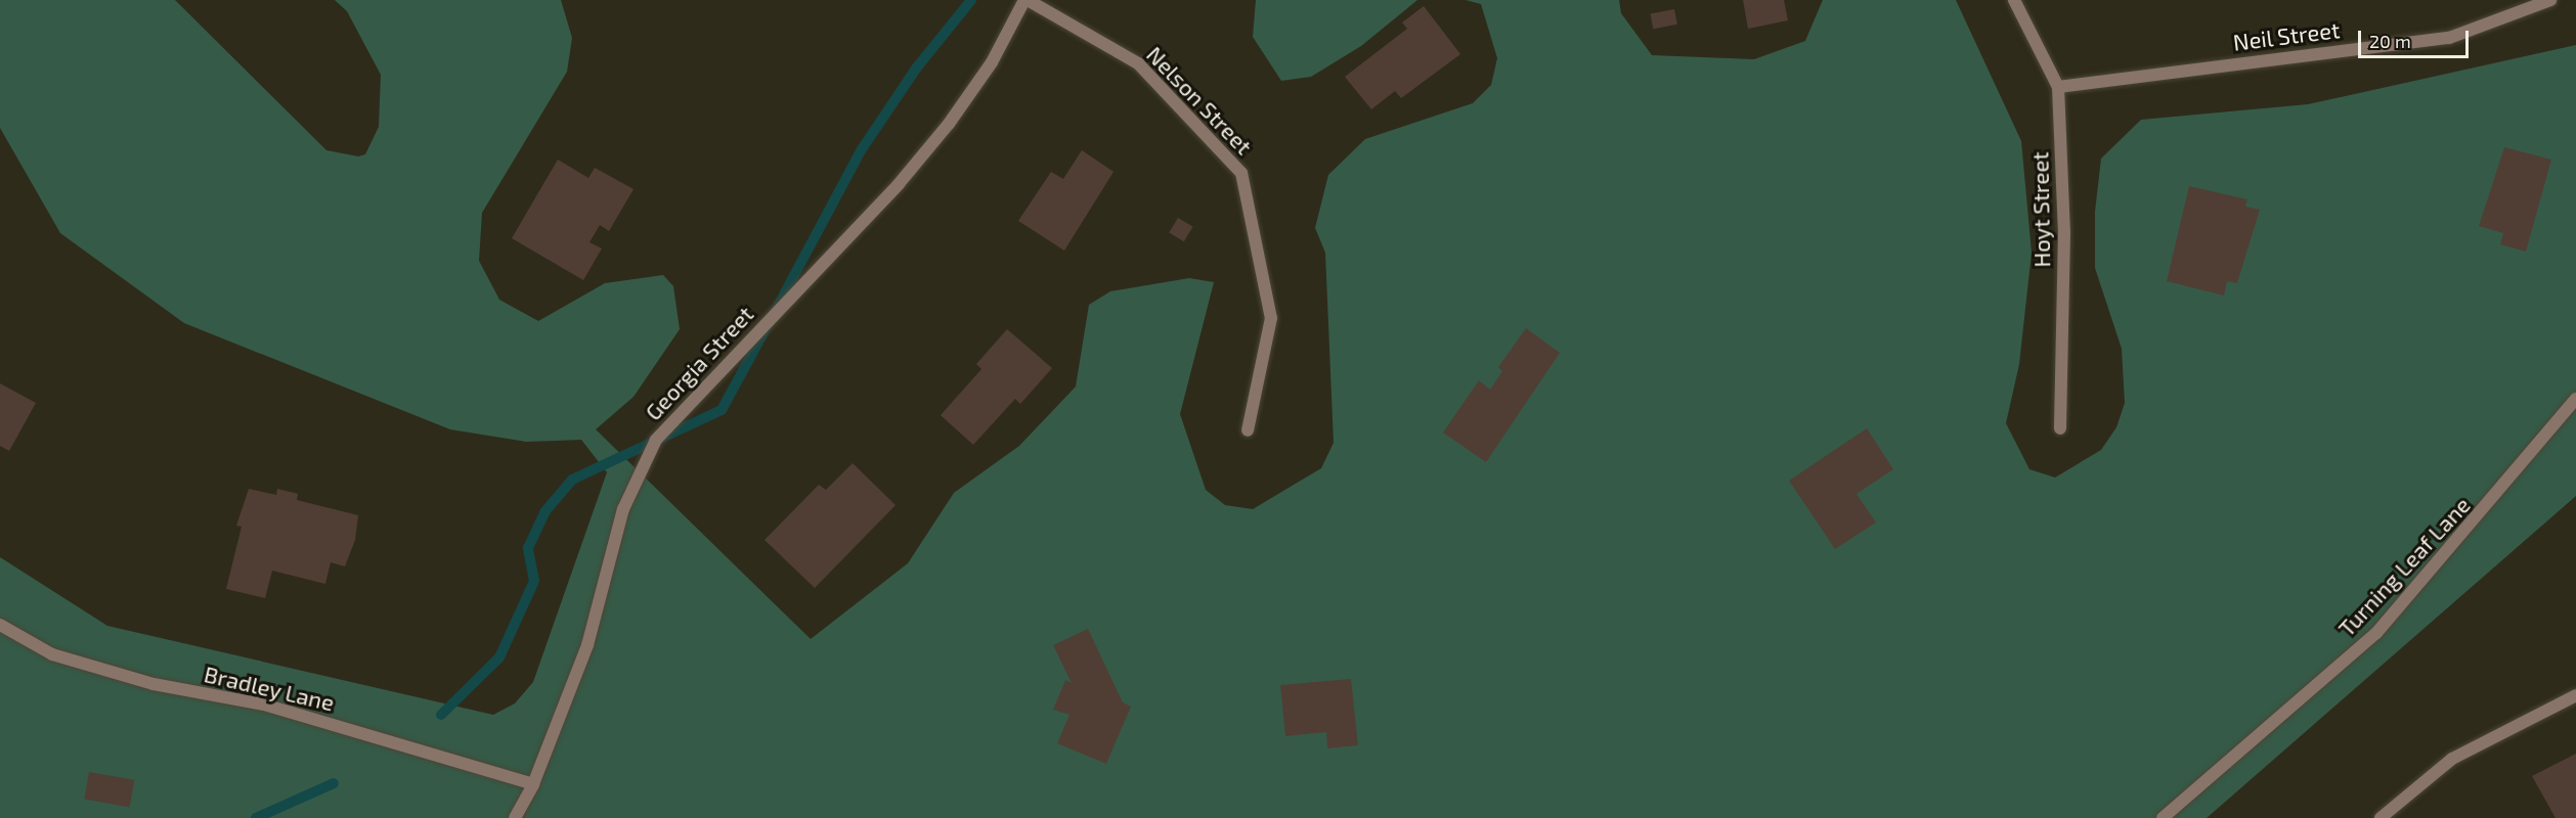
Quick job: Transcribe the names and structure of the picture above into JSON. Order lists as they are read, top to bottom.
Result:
{
  "streets": {
    "street": [
      "Neil Street",
      "Nelson Street",
      "Hoyt Street",
      "Georgia Street",
      "Turning Leaf Lane",
      "Bradley Lane"
    ]
  },
  "crossings": [
    ["Neil Street", "Hoyt Street"],
    ["Nelson Street", "Georgia Street"],
    ["Georgia Street", "Bradley Lane"]
  ],
  "scale_bar": "20 m"
}
